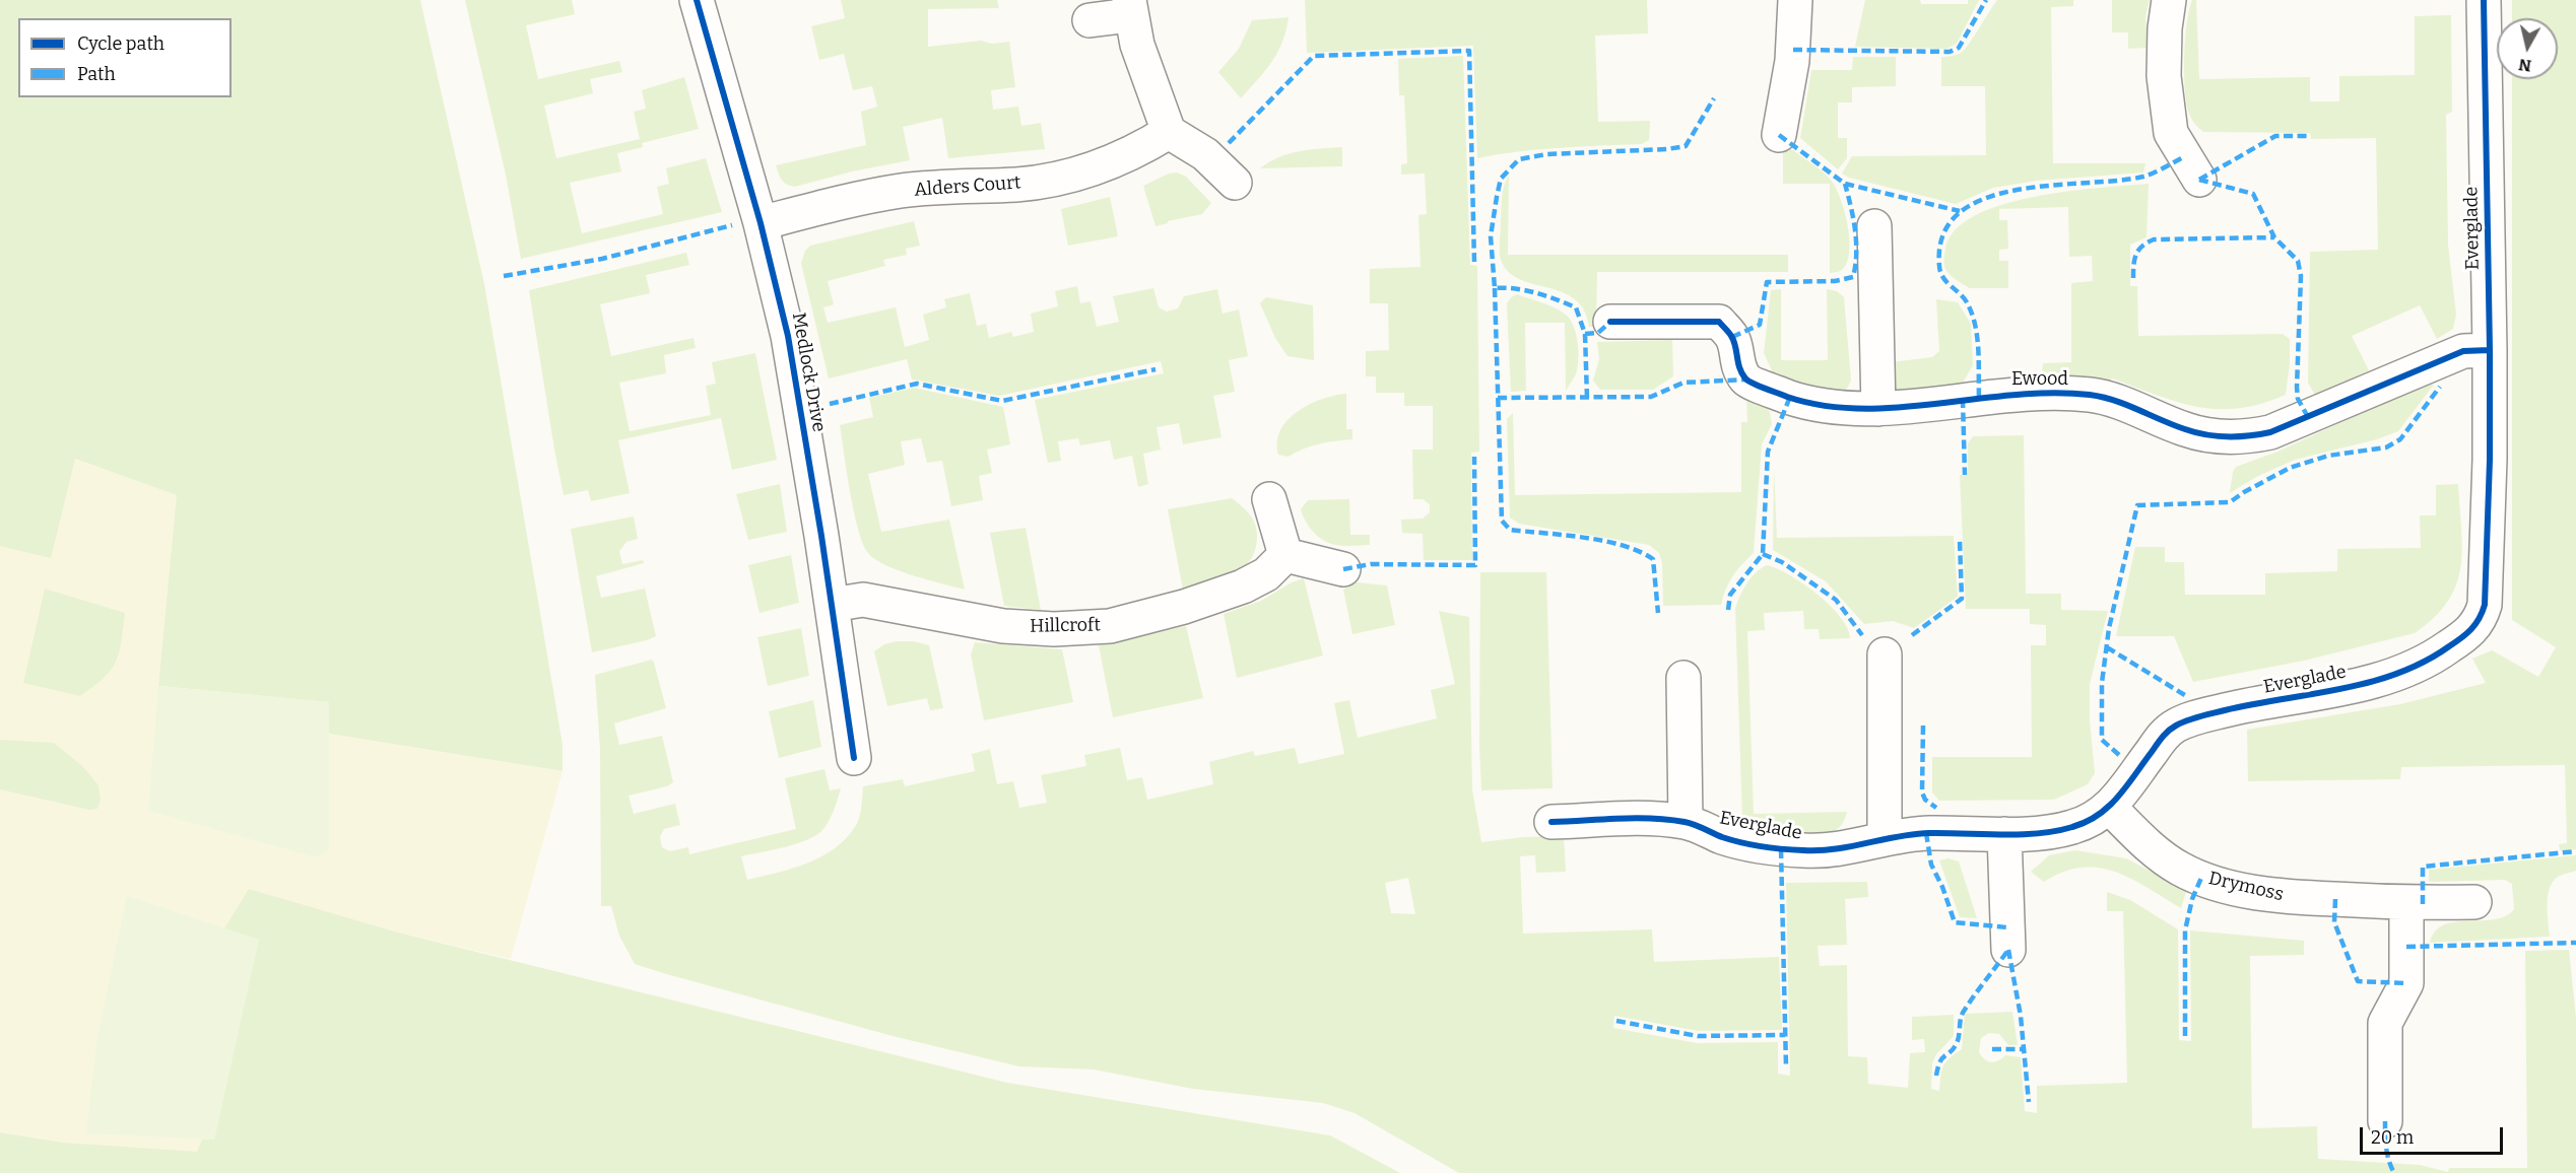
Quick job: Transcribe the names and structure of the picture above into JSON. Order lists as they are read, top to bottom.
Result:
{
  "streets": {
    "street": [
      "Alders Court",
      "Everglade",
      "Medlock Drive",
      "Ewood",
      "Hillcroft",
      "Drymoss"
    ]
  },
  "crossings": [
    ["Alders Court", "Medlock Drive"],
    ["Everglade", "Ewood"],
    ["Everglade", "Drymoss"],
    ["Medlock Drive", "Hillcroft"]
  ],
  "legend": ["Cycle path", "Path"],
  "scale_bar": "20 m",
  "north": "bottom"
}
